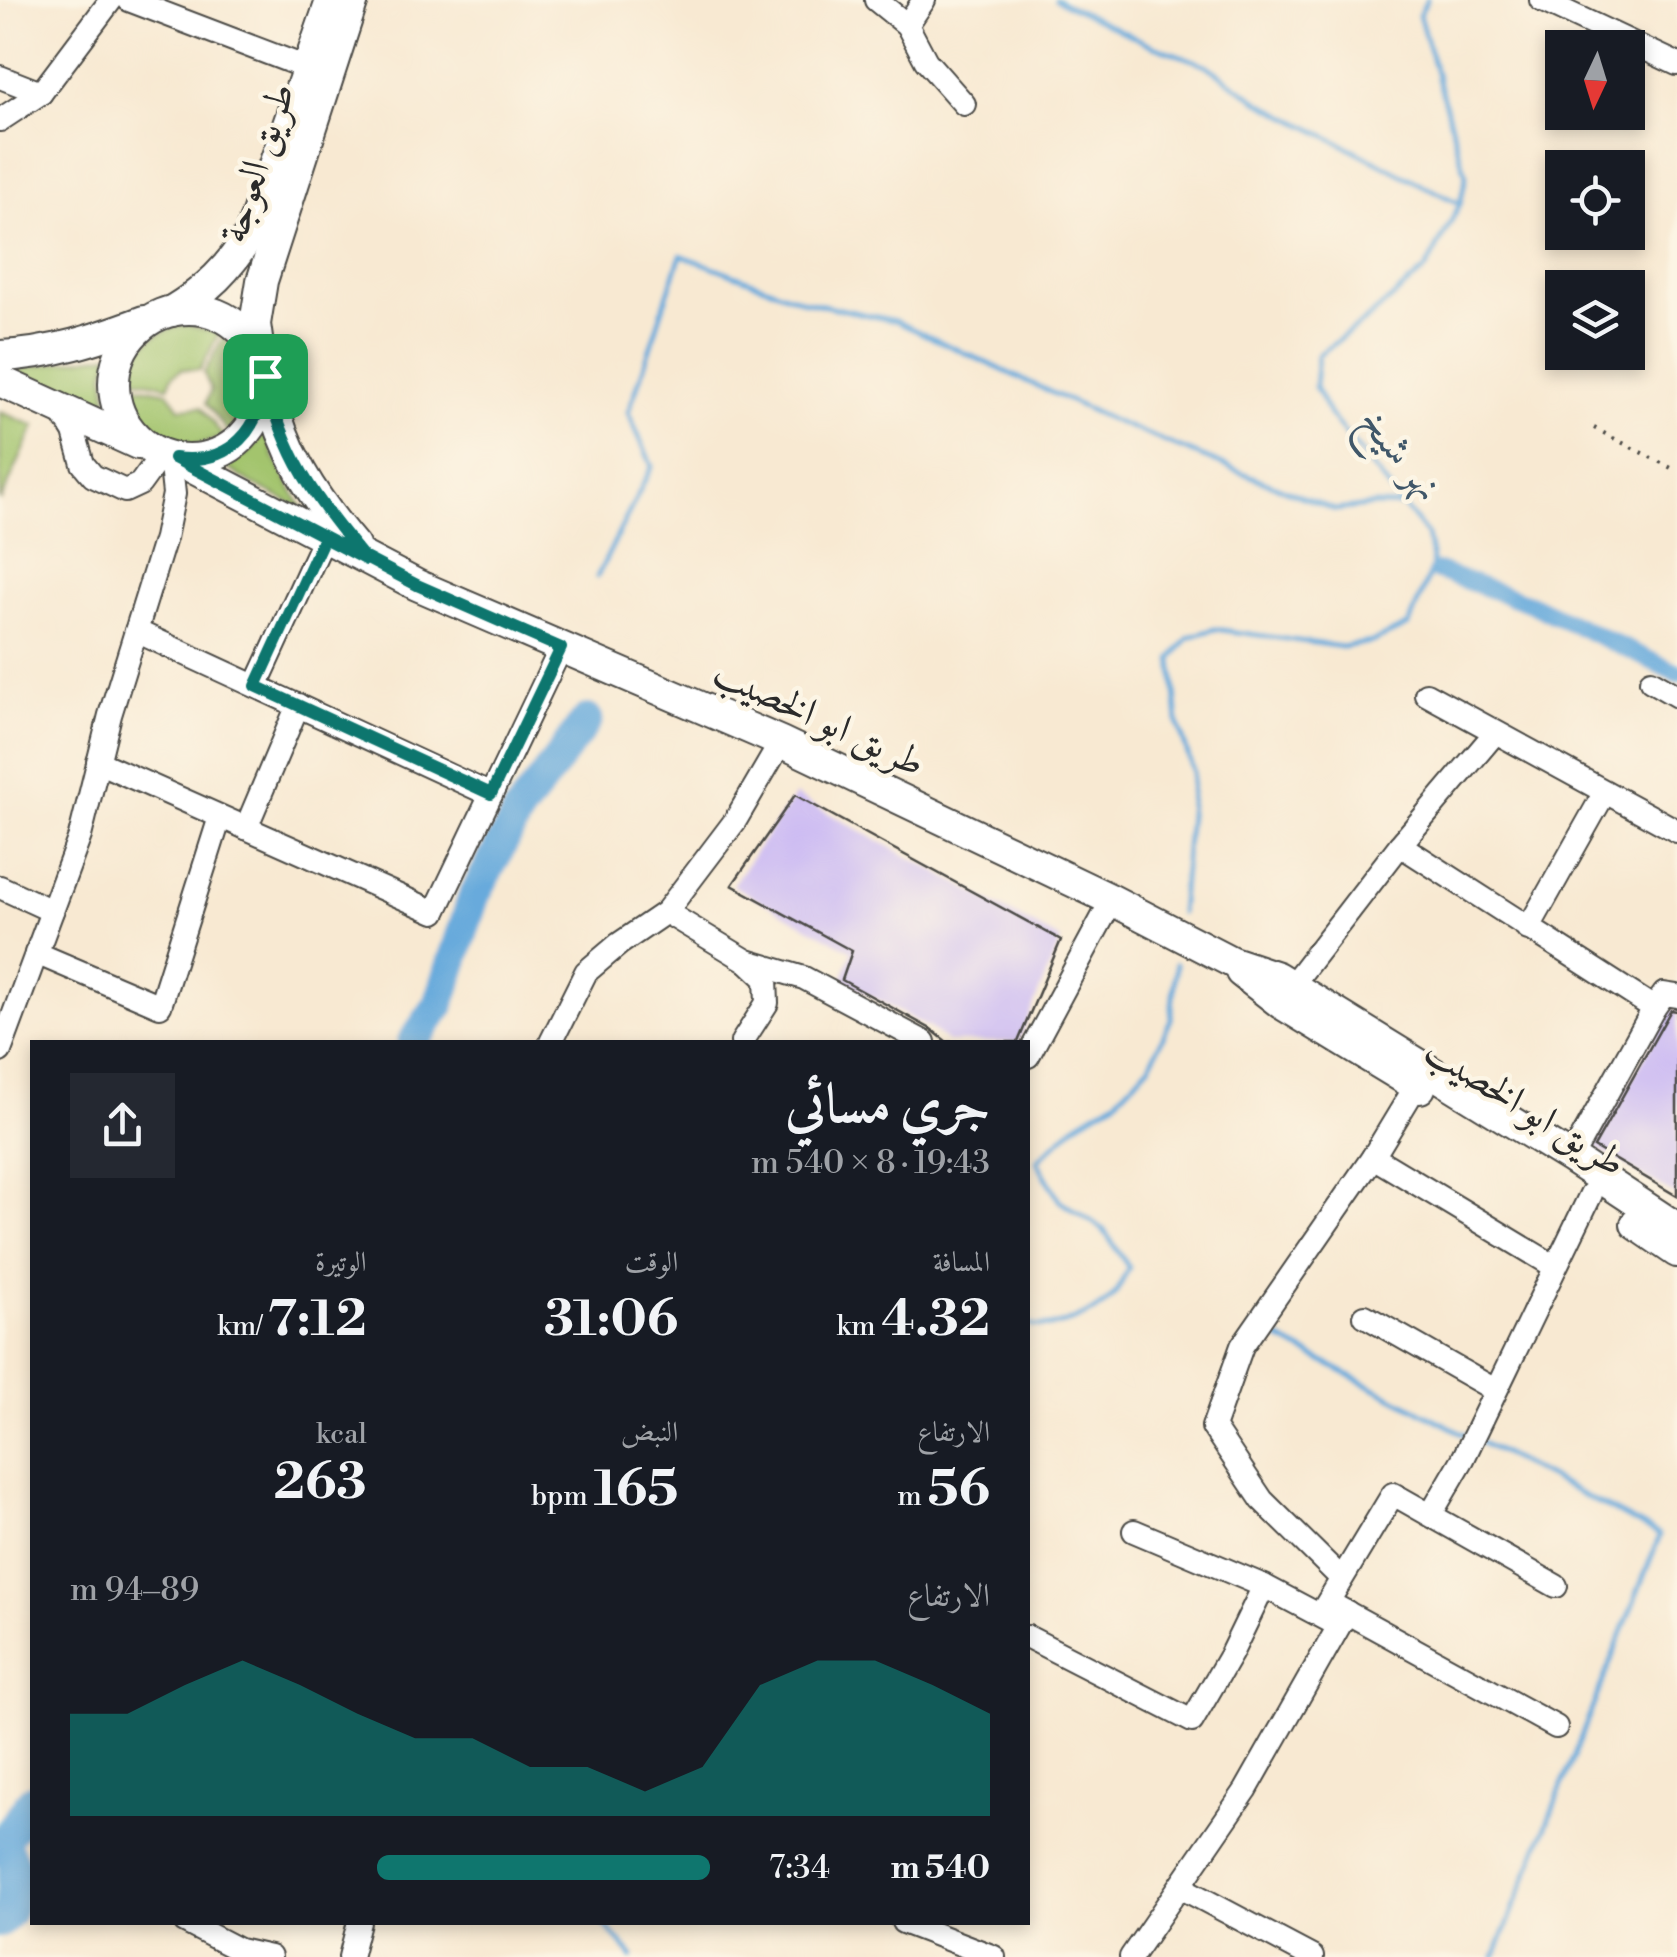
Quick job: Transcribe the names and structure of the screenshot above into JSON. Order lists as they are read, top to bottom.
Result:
{
  "streets": {
    "main road": ["طريق العوجة", "طريق ابو الخصيب"]
  },
  "crossings": [
    ["طريق العوجة", "طريق ابو الخصيب"]
  ],
  "water": ["نهر شيخ"],
  "north": "bottom",
  "page": {
    "heading": ["جري مسائي", "19:43 · 8 × 540 m"],
    "stats": [
      ["المسافة", "4.32 km"],
      ["الوقت", "31:06"],
      ["الوتيرة", "7:12 /km"],
      ["الارتفاع", "56 m"],
      ["النبض", "165 bpm"],
      ["kcal", "263"]
    ],
    "chart": ["الارتفاع", "89–94 m"],
    "list": [
      {
        "name": "540 m",
        "note": "7:34"
      }
    ]
  }
}
